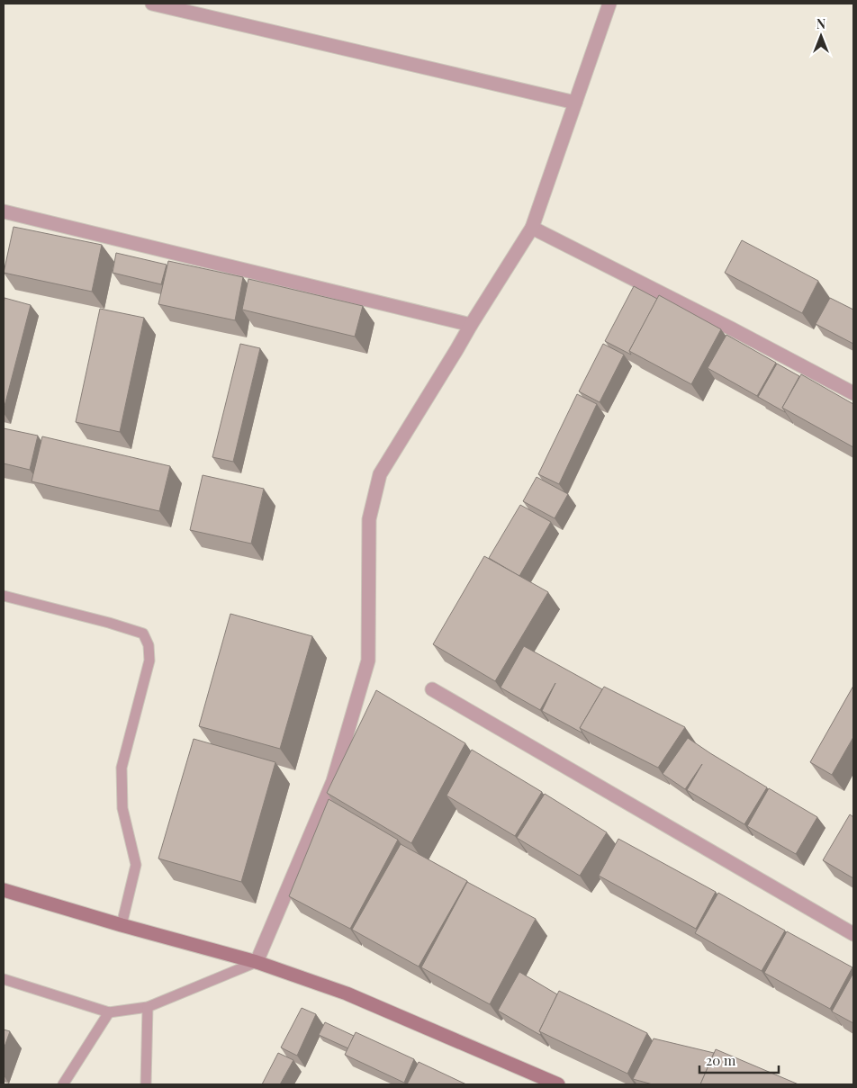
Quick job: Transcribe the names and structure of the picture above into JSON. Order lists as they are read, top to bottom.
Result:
{
  "scale_bar": "20 m",
  "north": "top"
}
